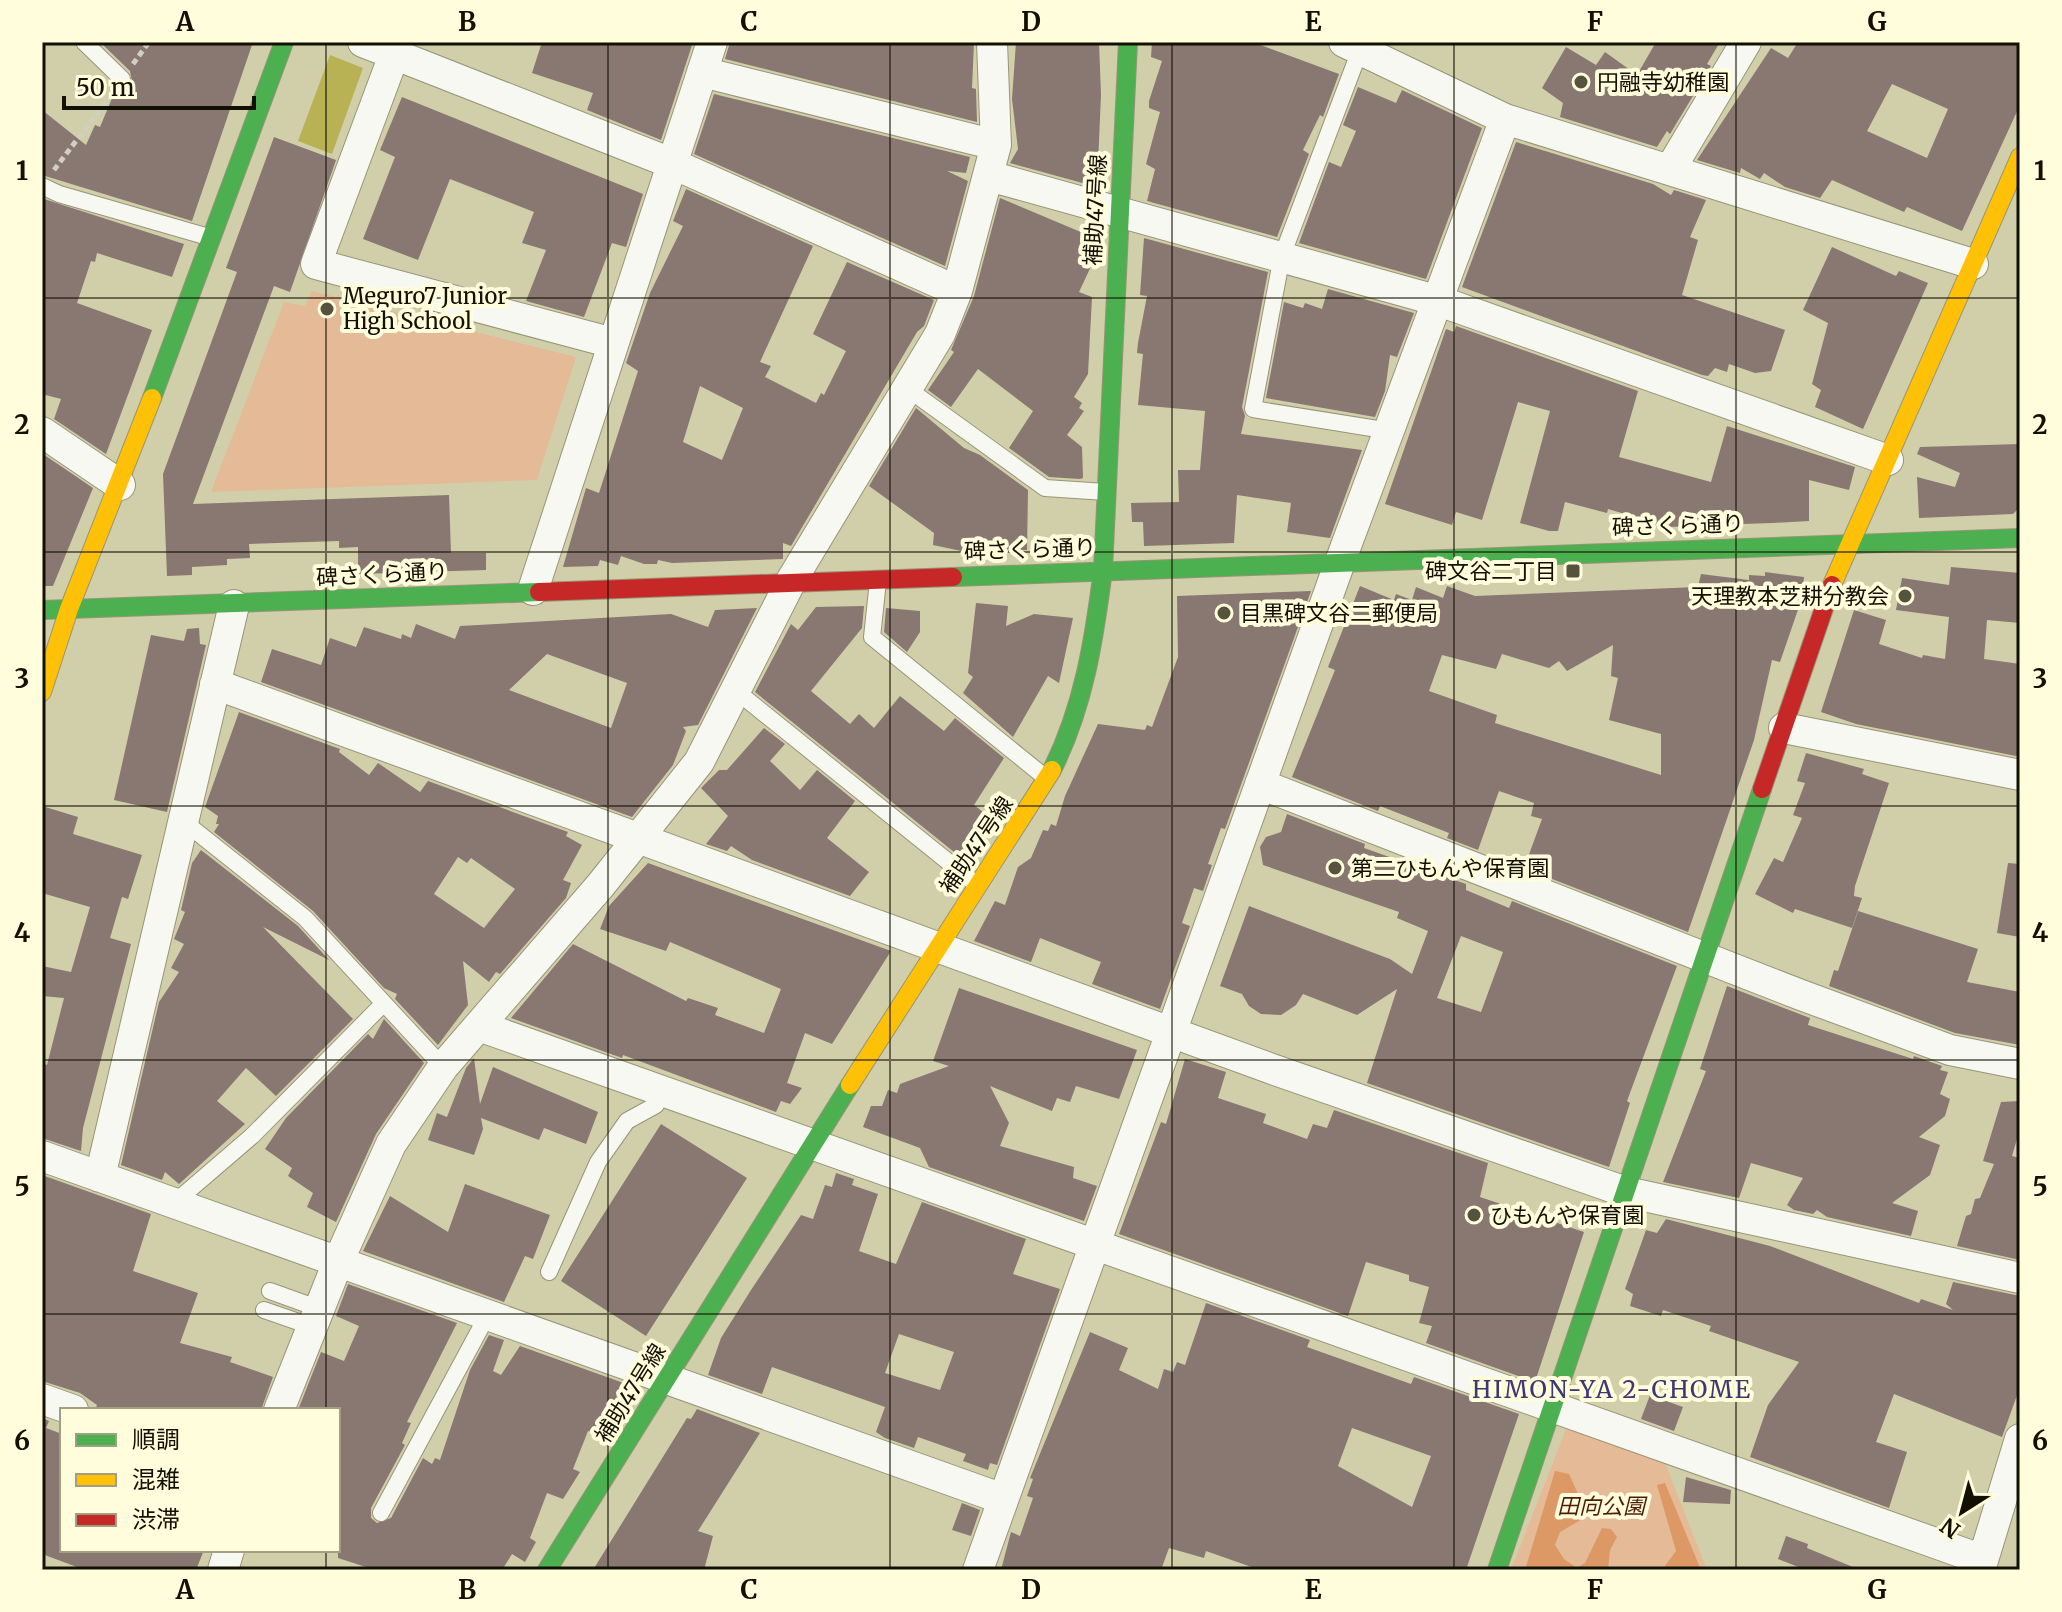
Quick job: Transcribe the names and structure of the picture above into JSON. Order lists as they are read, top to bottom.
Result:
{
  "streets": {
    "street": ["補助47号線", "碑さくら通り"]
  },
  "crossings": [
    ["補助47号線", "碑さくら通り"]
  ],
  "districts": ["HIMON-YA 2-CHOME"],
  "parks": ["田向公園"],
  "places": {
    "other": [
      "円融寺幼稚園",
      "Meguro7 Junior High School",
      "天理教本芝耕分教会",
      "目黒碑文谷二郵便局",
      "第二ひもんや保育園",
      "ひもんや保育園"
    ],
    "transit": ["碑文谷二丁目"]
  },
  "legend": ["順調", "混雑", "渋滞"],
  "scale_bar": "50 m",
  "north": "bottom left",
  "grid": {
    "columns": [
      "A",
      "B",
      "C",
      "D",
      "E",
      "F",
      "G"
    ],
    "rows": [
      "1",
      "2",
      "3",
      "4",
      "5",
      "6"
    ]
  }
}
